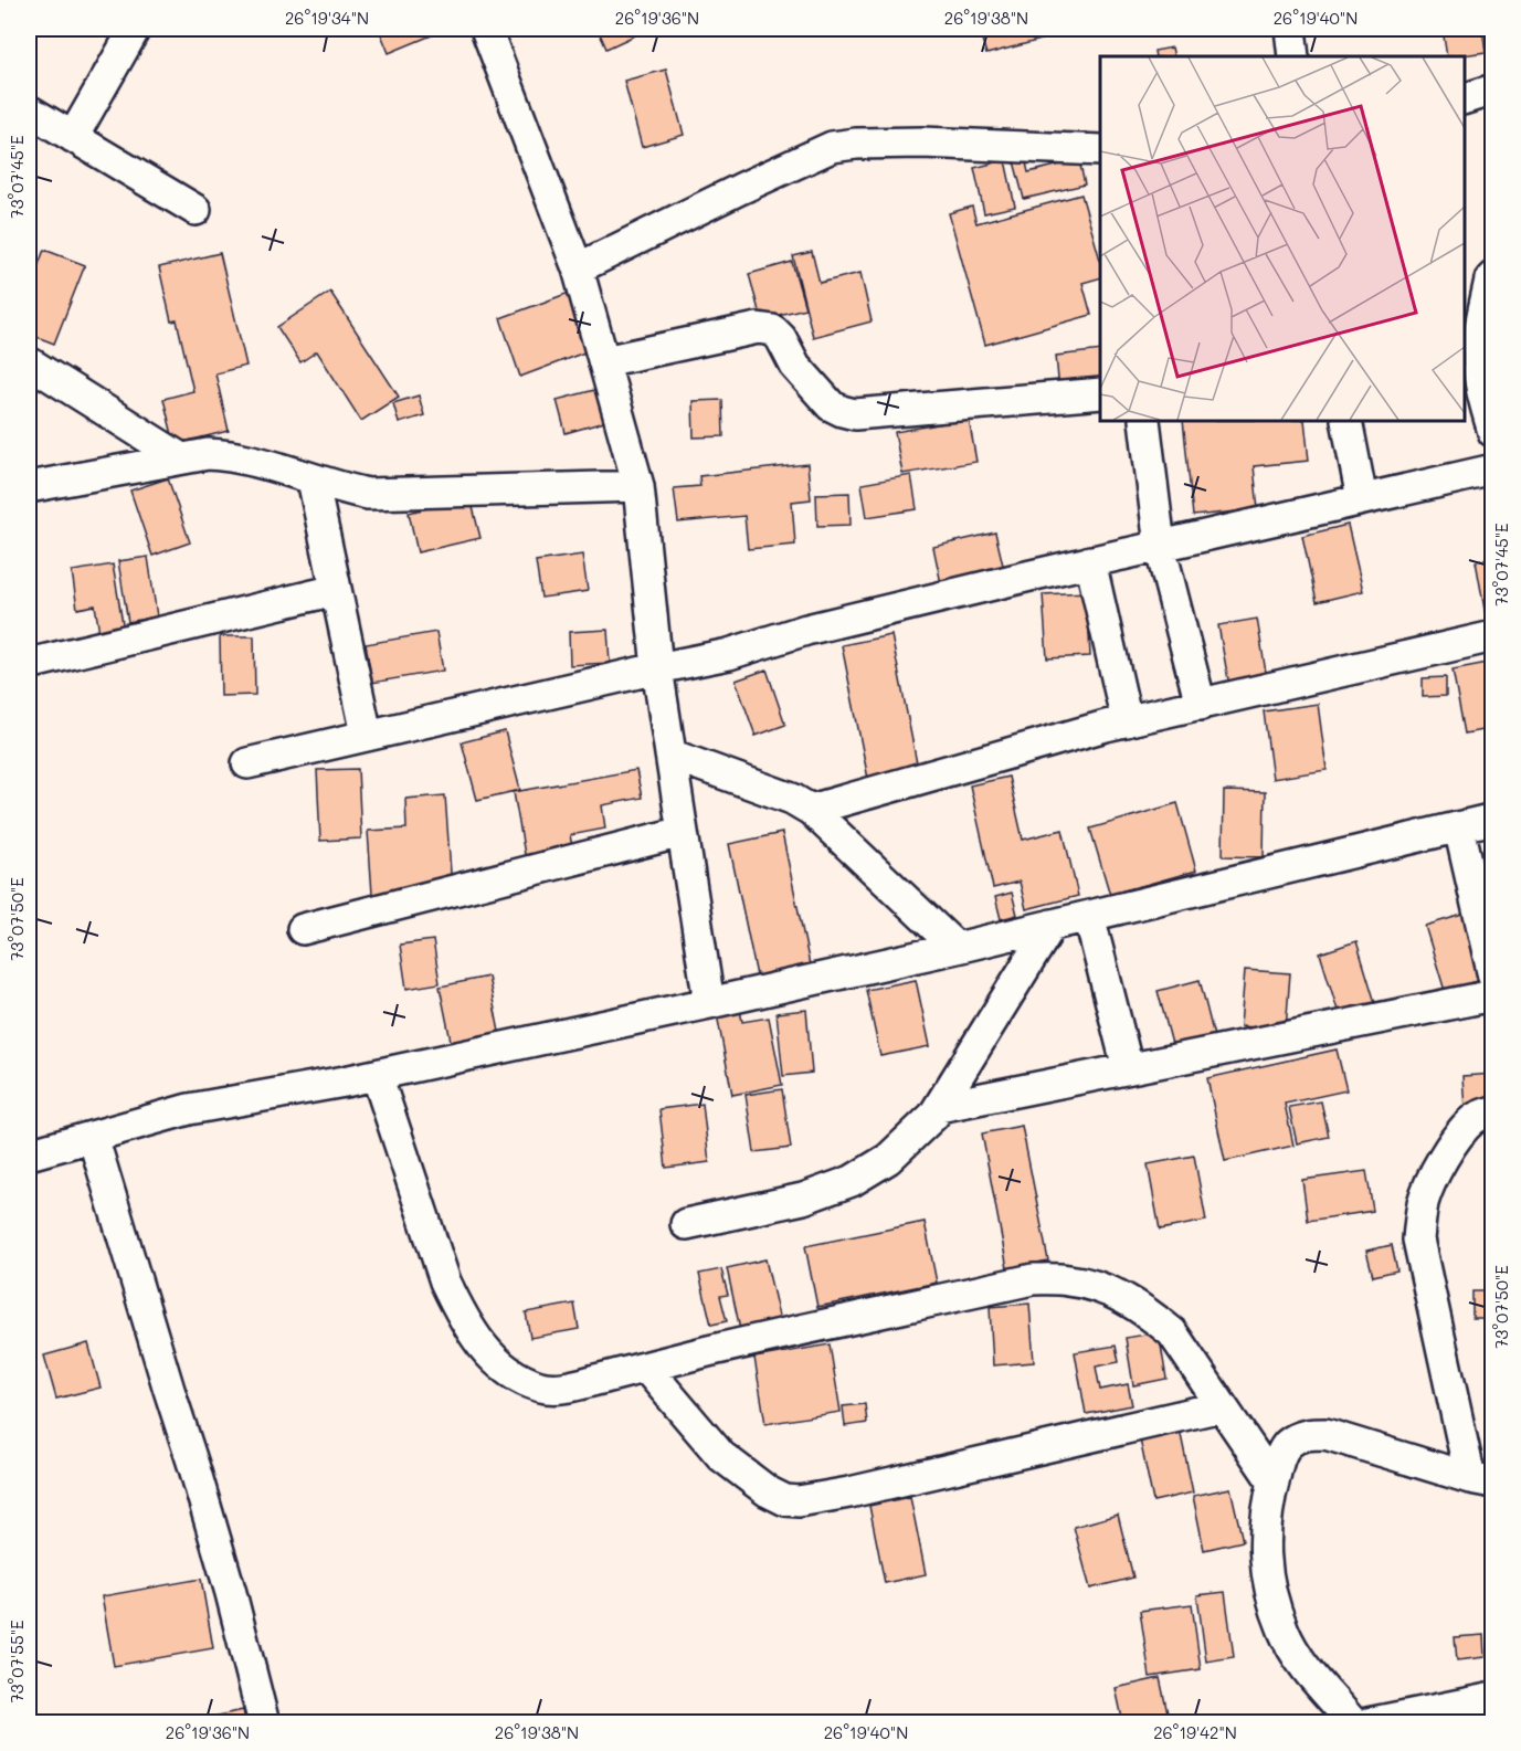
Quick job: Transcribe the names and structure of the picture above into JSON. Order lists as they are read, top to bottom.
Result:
{
  "coordinates": [
    "26°19'34\"N",
    "26°19'36\"N",
    "26°19'38\"N",
    "26°19'40\"N",
    "73°07'45\"E",
    "73°07'50\"E",
    "73°07'55\"E",
    "26°19'42\"N"
  ]
}
